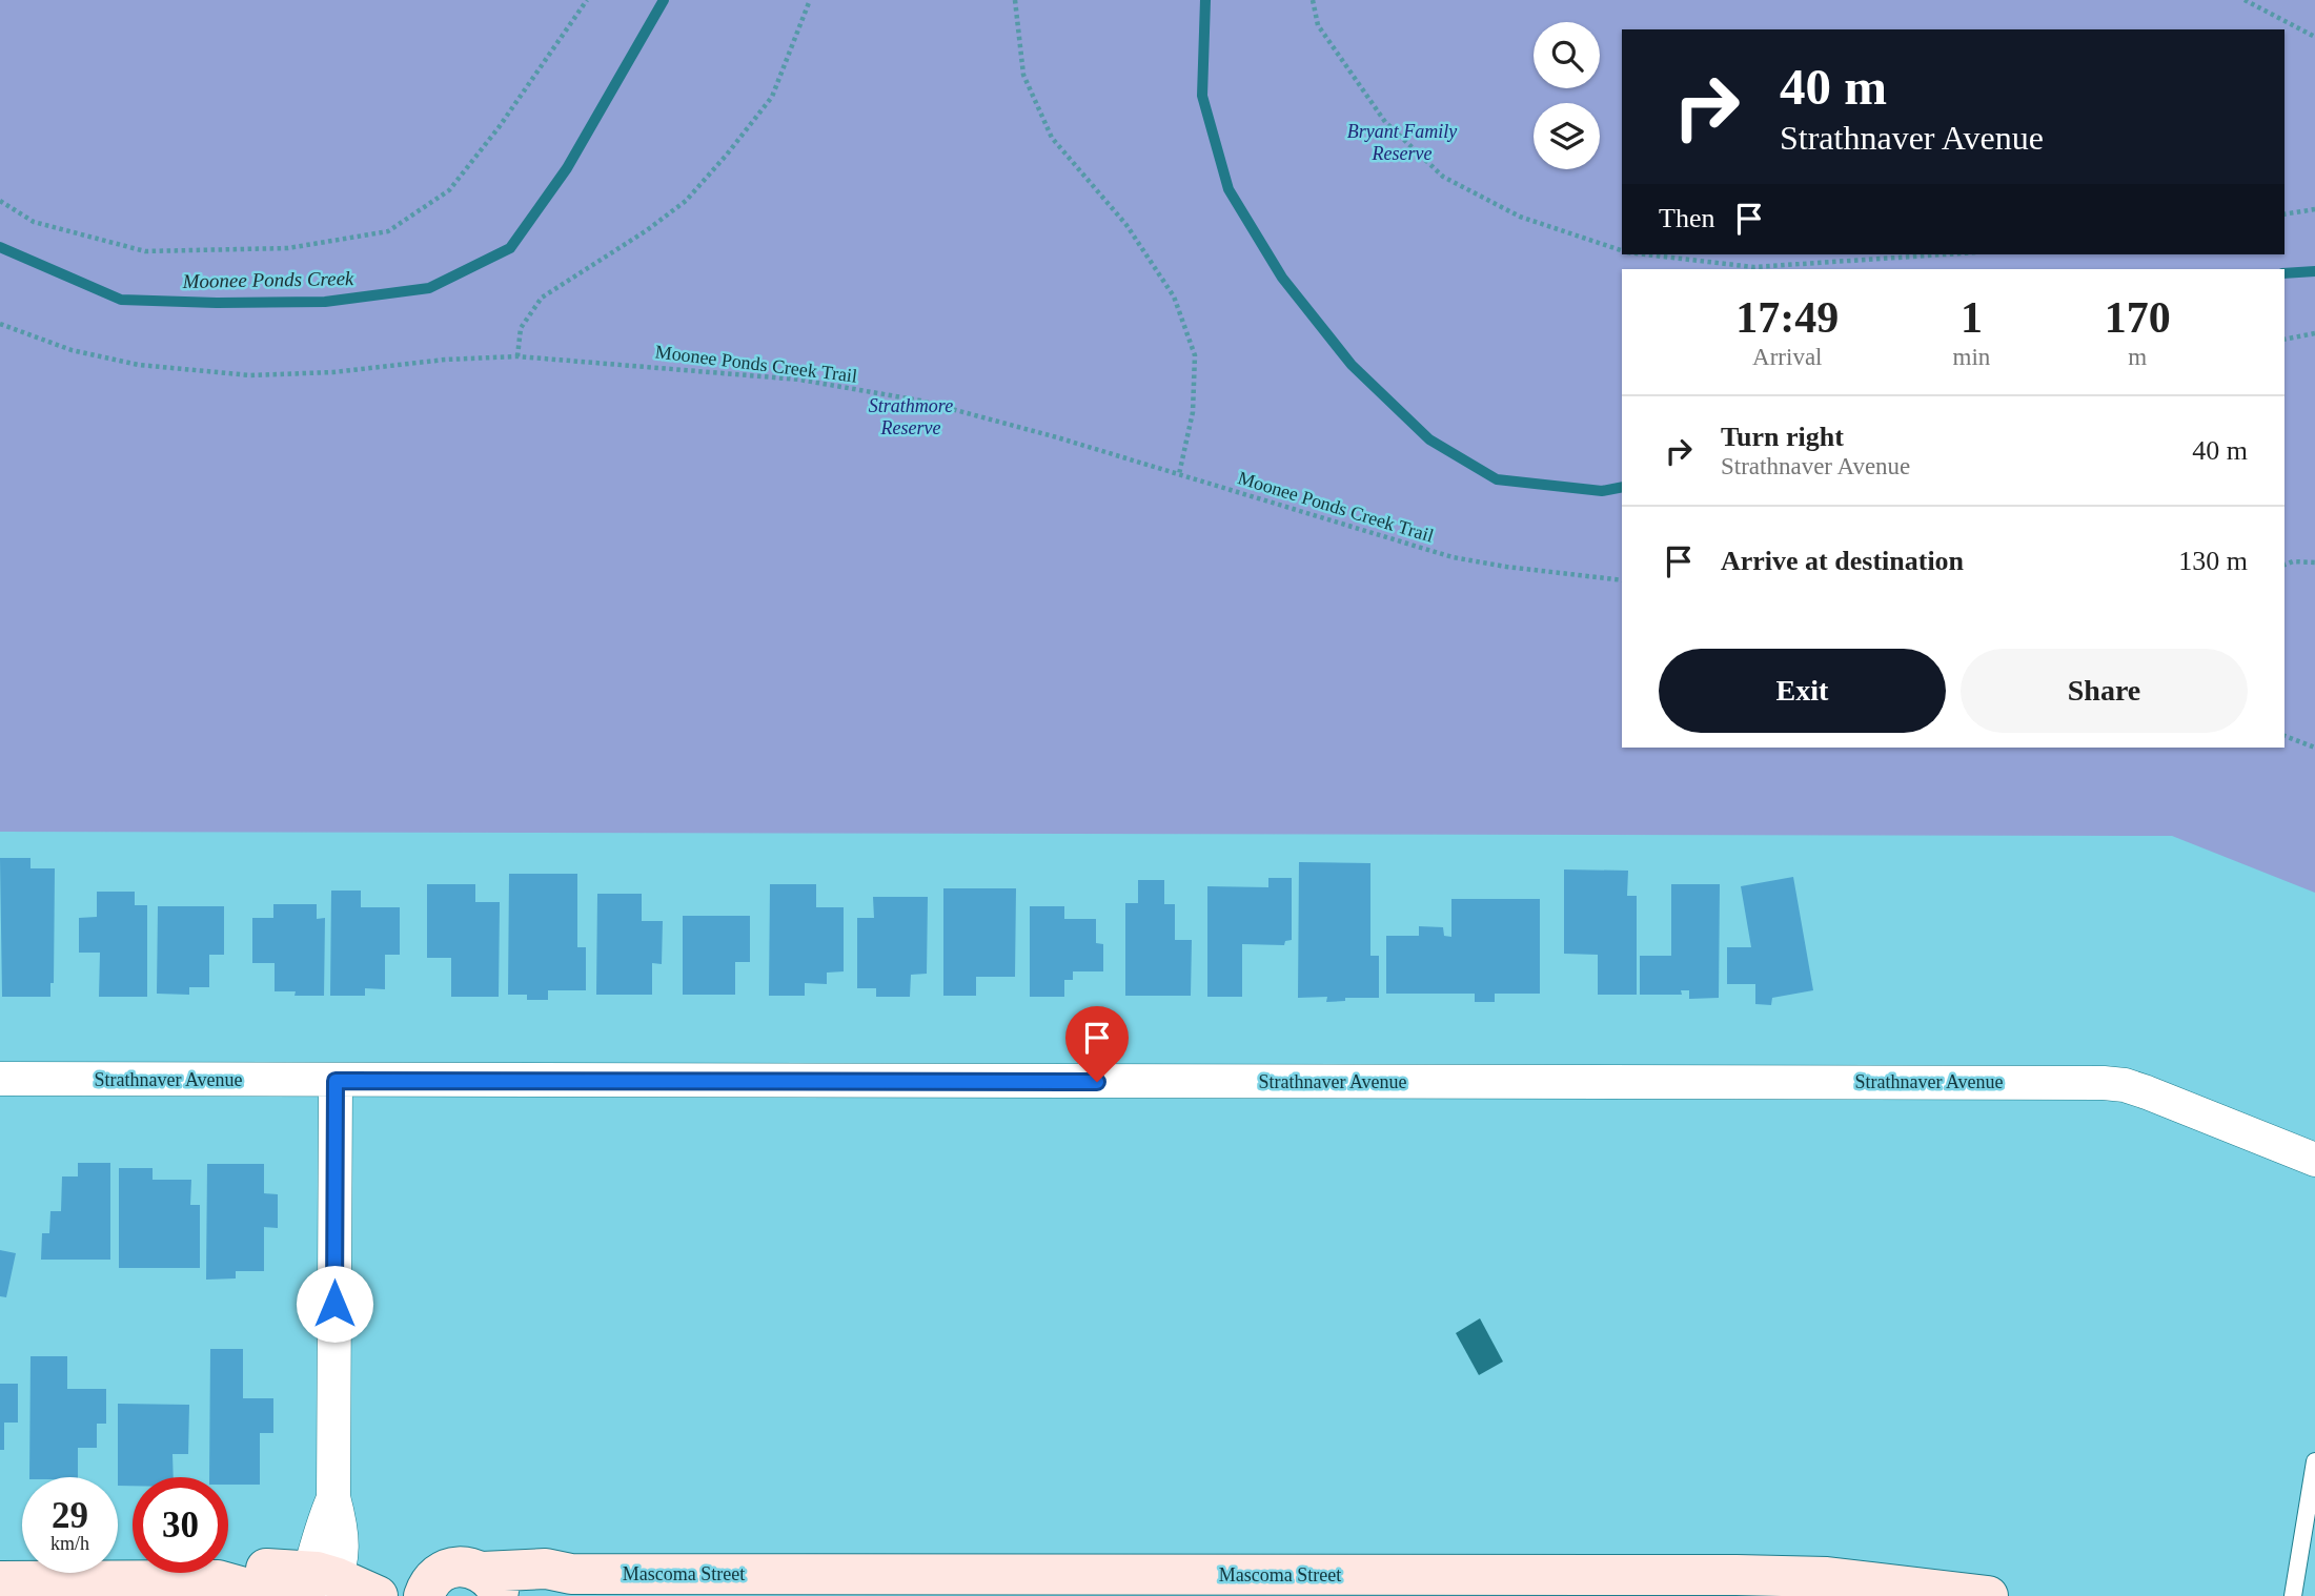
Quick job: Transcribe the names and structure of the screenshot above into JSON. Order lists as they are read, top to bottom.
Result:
{
  "streets": {
    "main road": ["Mascoma Street"],
    "street": ["Strathnaver Avenue"],
    "path": ["Moonee Ponds Creek Trail"]
  },
  "water": ["Moonee Ponds Creek"],
  "parks": ["Bryant Family Reserve", "Strathmore Reserve"],
  "page": {
    "turn": ["40 m", "Strathnaver Avenue"],
    "then": "Then",
    "eta": [
      "17:49",
      "Arrival",
      "1",
      "min",
      "170",
      "m"
    ],
    "list": [
      {
        "name": "Turn right",
        "note": "Strathnaver Avenue",
        "value": "40 m"
      },
      {
        "name": "Arrive at destination",
        "value": "130 m"
      }
    ],
    "buttons": ["Exit", "Share"],
    "speed": "29 km/h",
    "limit": "30"
  }
}
